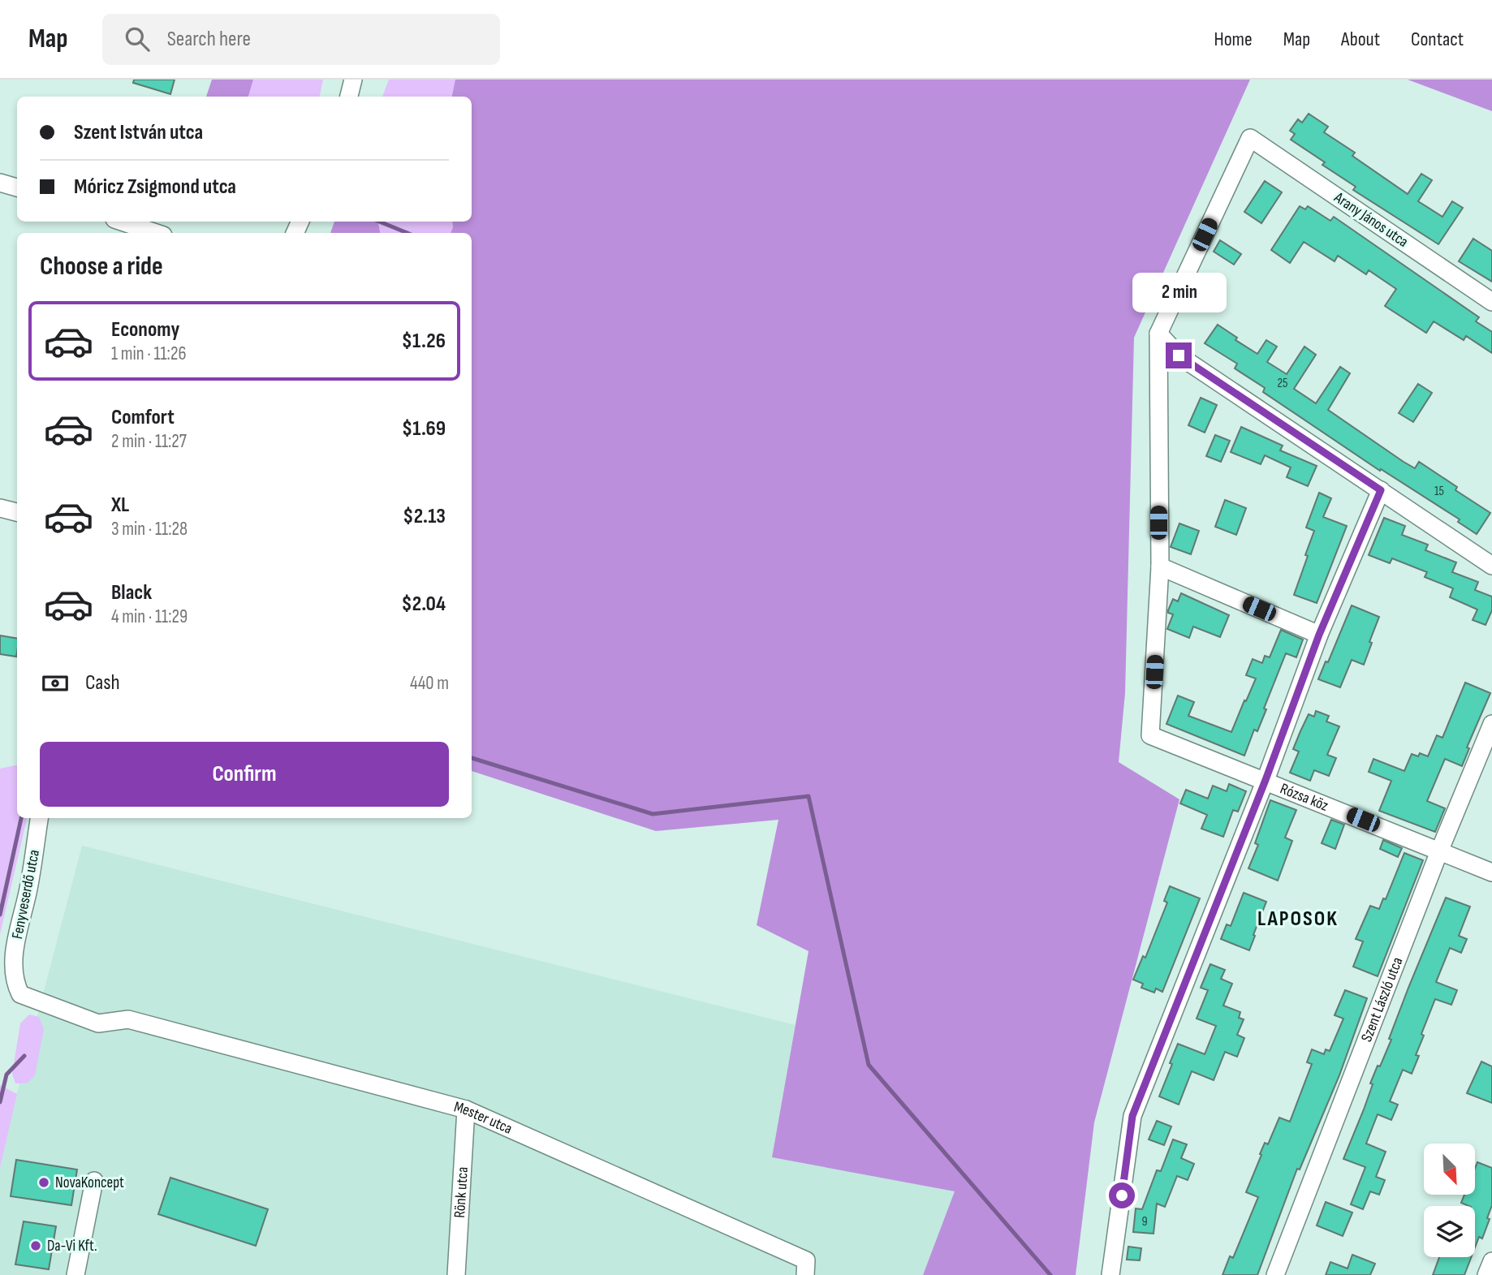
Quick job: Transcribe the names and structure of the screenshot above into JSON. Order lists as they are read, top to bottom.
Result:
{
  "streets": {
    "street": [
      "Arany János utca",
      "Rózsa köz",
      "Fenyveserdő utca",
      "Szent László utca",
      "Mester utca",
      "Rönk utca"
    ]
  },
  "crossings": [
    ["Rózsa köz", "Szent László utca"],
    ["Fenyveserdő utca", "Mester utca"],
    ["Mester utca", "Rönk utca"]
  ],
  "districts": ["LAPOSOK"],
  "places": ["NovaKoncept", "Da-Vi Kft."],
  "house_numbers": ["25", "15", "9"],
  "north": "bottom right",
  "page": {
    "header": "Map",
    "search": "Search here",
    "nav": [
      "Home",
      "Map",
      "About",
      "Contact"
    ],
    "banner": ["Szent István utca", "Móricz Zsigmond utca"],
    "heading": "Choose a ride",
    "bubble": "2 min",
    "list": [
      {
        "name": "Economy",
        "note": "1 min · 11:26",
        "value": "$1.26"
      },
      {
        "name": "Comfort",
        "note": "2 min · 11:27",
        "value": "$1.69"
      },
      {
        "name": "XL",
        "note": "3 min · 11:28",
        "value": "$2.13"
      },
      {
        "name": "Black",
        "note": "4 min · 11:29",
        "value": "$2.04"
      }
    ],
    "pay": ["Cash", "440 m"],
    "buttons": "Confirm"
  }
}
